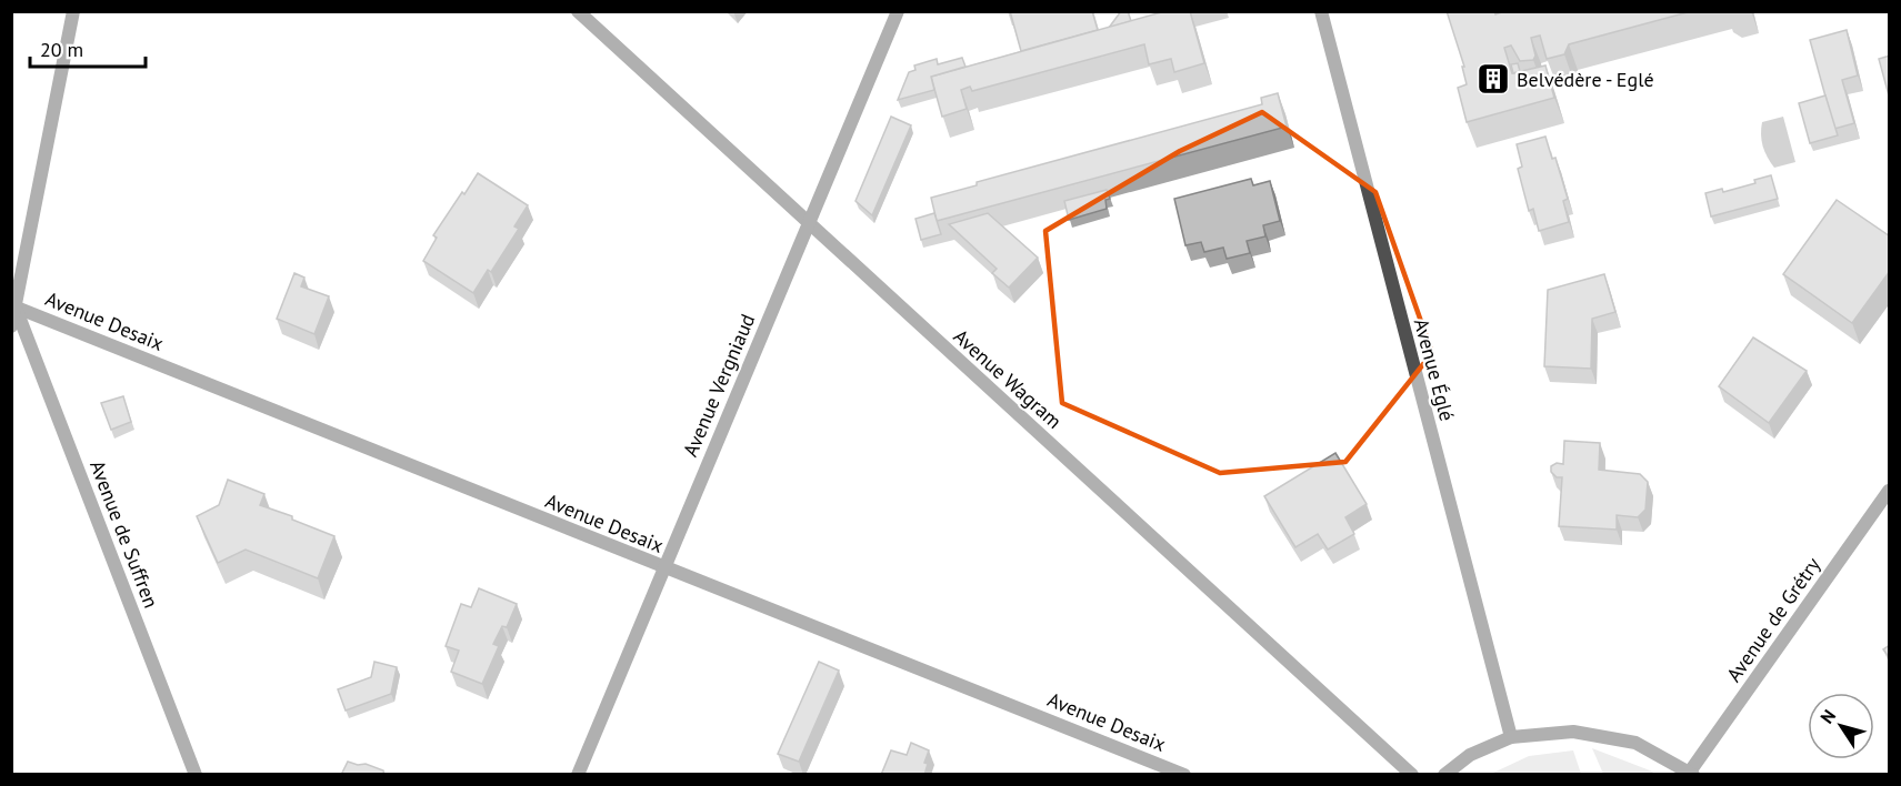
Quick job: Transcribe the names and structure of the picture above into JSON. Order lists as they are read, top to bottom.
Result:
{
  "streets": {
    "street": [
      "Avenue Desaix",
      "Avenue Églé",
      "Avenue Wagram",
      "Avenue Vergniaud",
      "Avenue de Suffren",
      "Avenue de Grétry"
    ]
  },
  "crossings": [
    ["Avenue Desaix", "Avenue Vergniaud"],
    ["Avenue Desaix", "Avenue de Suffren"],
    ["Avenue Wagram", "Avenue Vergniaud"]
  ],
  "places": {
    "building": ["Belvédère - Eglé"]
  },
  "scale_bar": "20 m",
  "north": "top left"
}
